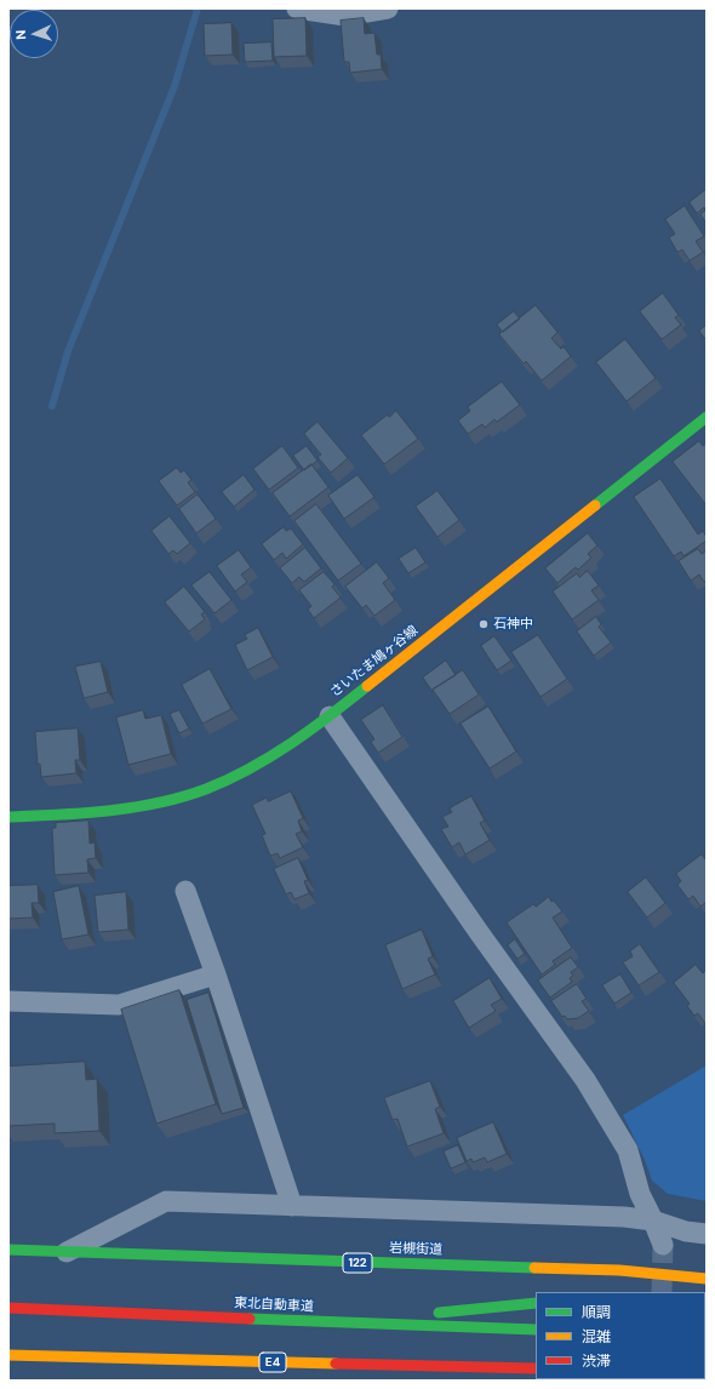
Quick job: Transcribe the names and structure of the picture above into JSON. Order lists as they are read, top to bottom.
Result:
{
  "streets": {
    "main road": [
      "さいたま鳩ヶ谷線",
      "岩槻街道",
      "122",
      "東北自動車道",
      "E4"
    ]
  },
  "places": ["石神中"],
  "legend": ["順調", "混雑", "渋滞"],
  "north": "left"
}
